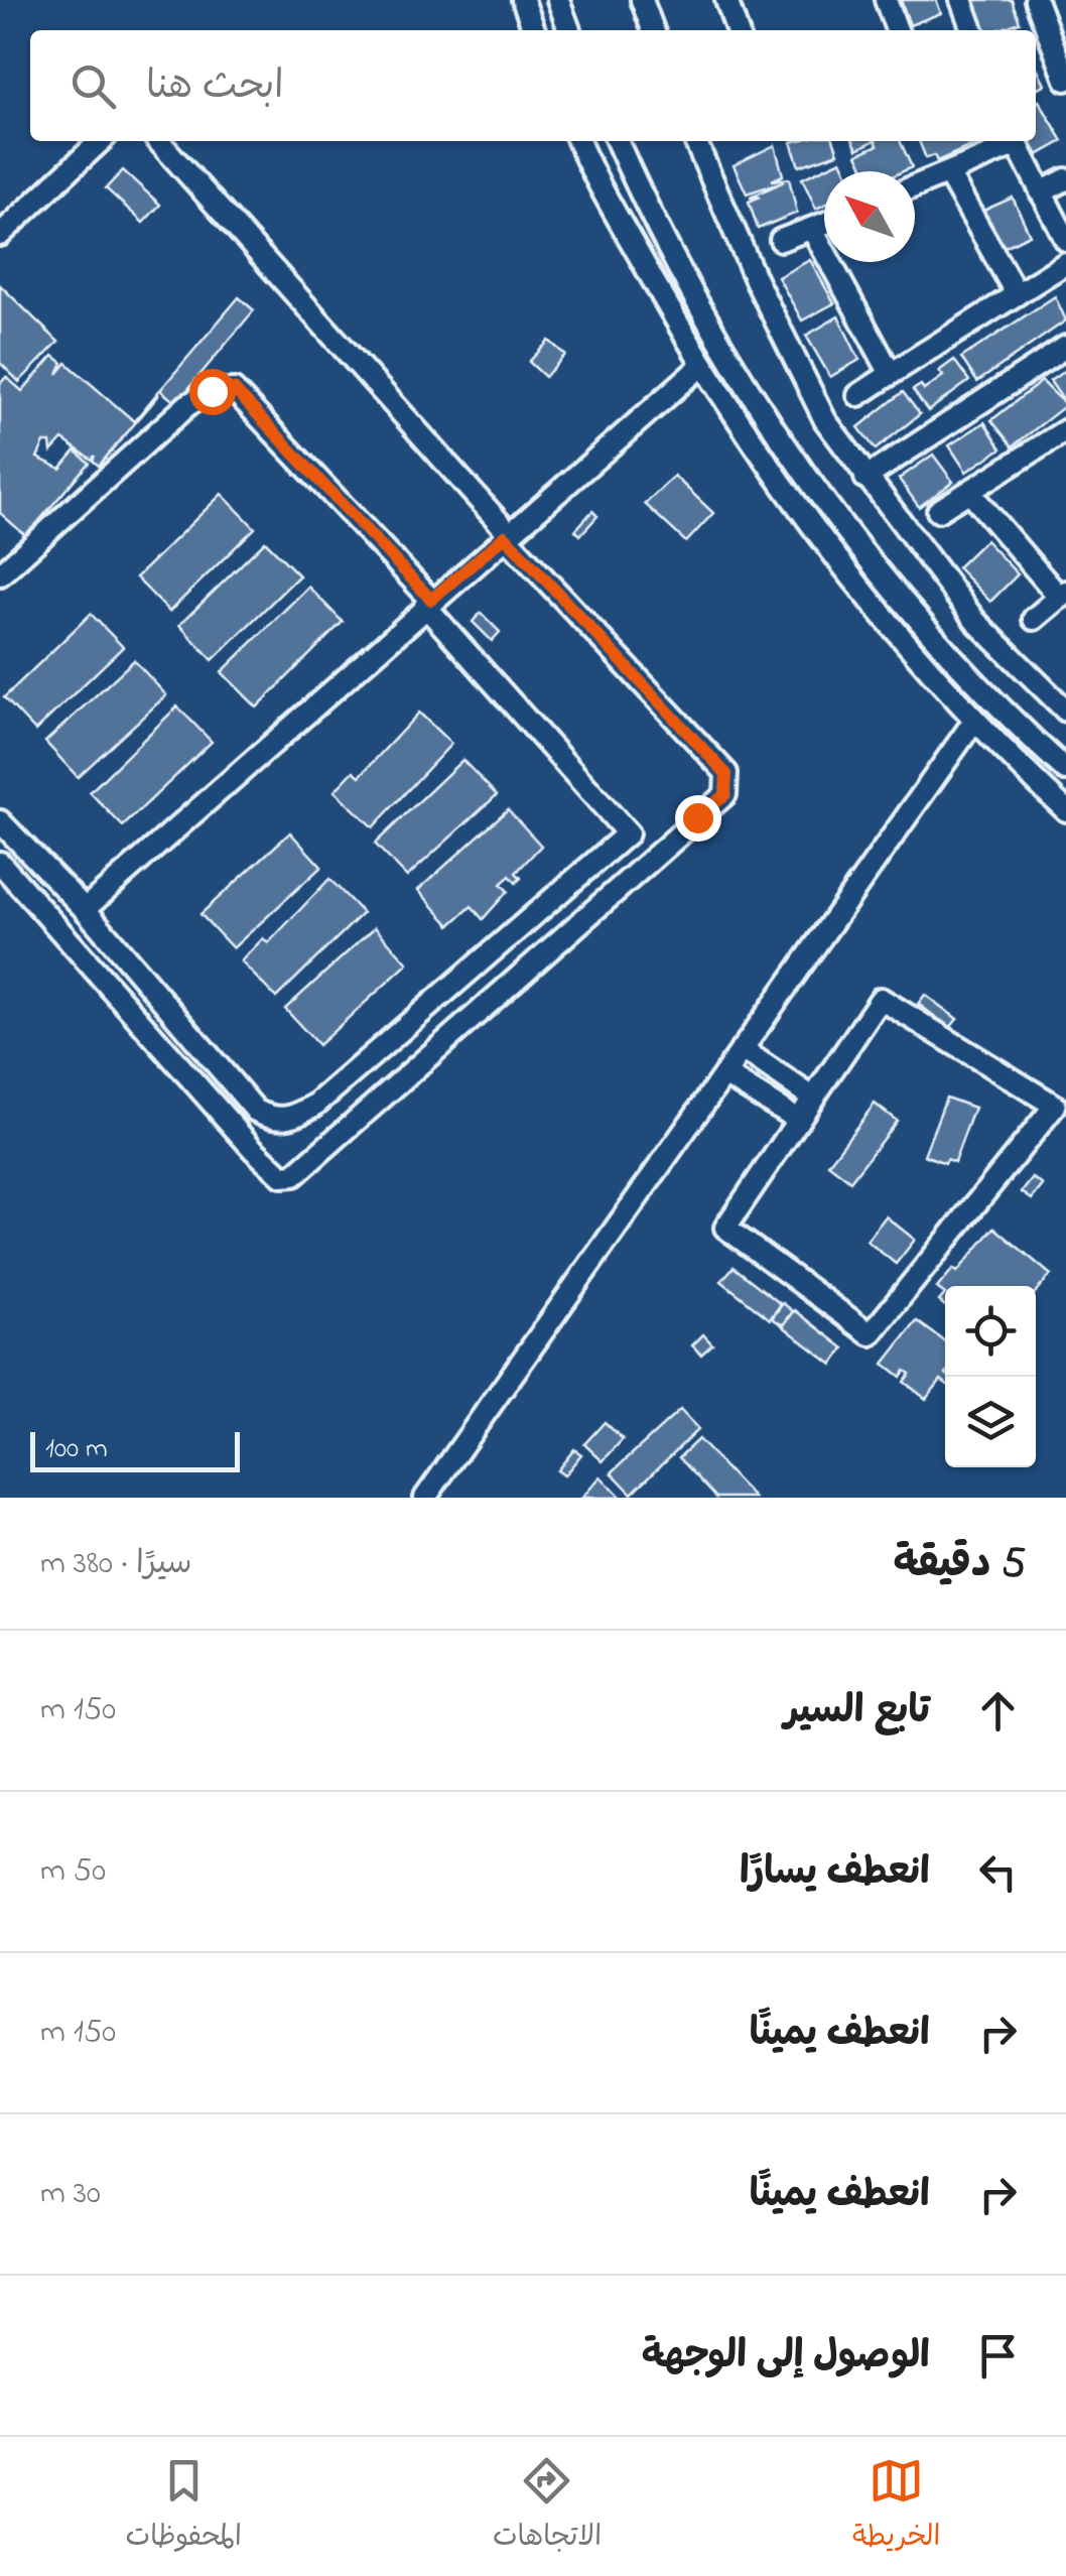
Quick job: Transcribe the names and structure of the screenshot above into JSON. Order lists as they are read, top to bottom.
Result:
{
  "scale_bar": "100 m",
  "north": "top left",
  "page": {
    "search": "ابحث هنا",
    "scale": "100 m",
    "heading": ["5 دقيقة", "سيرًا · 380 m"],
    "list": [
      ["تابع السير", "150 m"],
      ["انعطف يسارًا", "50 m"],
      ["انعطف يمينًا", "150 m"],
      ["انعطف يمينًا", "30 m"],
      "الوصول إلى الوجهة"
    ],
    "nav": ["الخريطة", "الاتجاهات", "المحفوظات"]
  }
}
